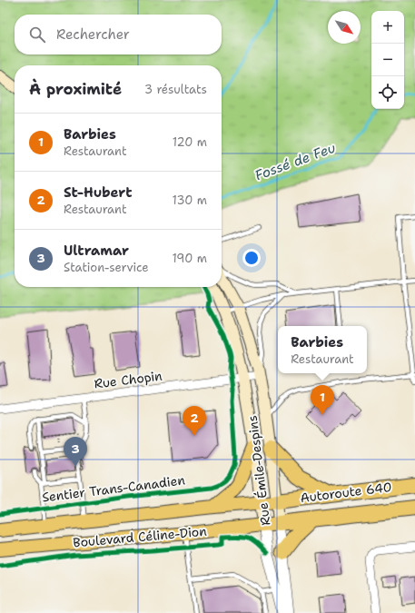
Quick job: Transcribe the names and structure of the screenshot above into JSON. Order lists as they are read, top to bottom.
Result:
{
  "streets": {
    "highway": ["Autoroute 640"],
    "main road": ["Rue Émile-Despins", "Boulevard Céline-Dion"],
    "street": ["Rue Chopin"],
    "cycle path": ["Sentier Trans-Canadien"]
  },
  "crossings": [
    ["Rue Chopin", "Rue Émile-Despins"],
    ["Rue Émile-Despins", "Autoroute 640"],
    ["Rue Émile-Despins", "Boulevard Céline-Dion"],
    ["Autoroute 640", "Boulevard Céline-Dion"]
  ],
  "water": ["Fossé de Feu"],
  "north": "bottom right",
  "page": {
    "map_buttons": ["+", "−"],
    "search": "Rechercher",
    "heading": ["À proximité", "3 résultats"],
    "list": [
      {
        "mark": "1",
        "name": "Barbies",
        "note": "Restaurant",
        "value": "120 m"
      },
      {
        "mark": "2",
        "name": "St-Hubert",
        "note": "Restaurant",
        "value": "130 m"
      },
      {
        "mark": "3",
        "name": "Ultramar",
        "note": "Station-service",
        "value": "190 m"
      }
    ],
    "popup": ["Barbies", "Restaurant"],
    "pins": ["1", "2", "3"]
  }
}
